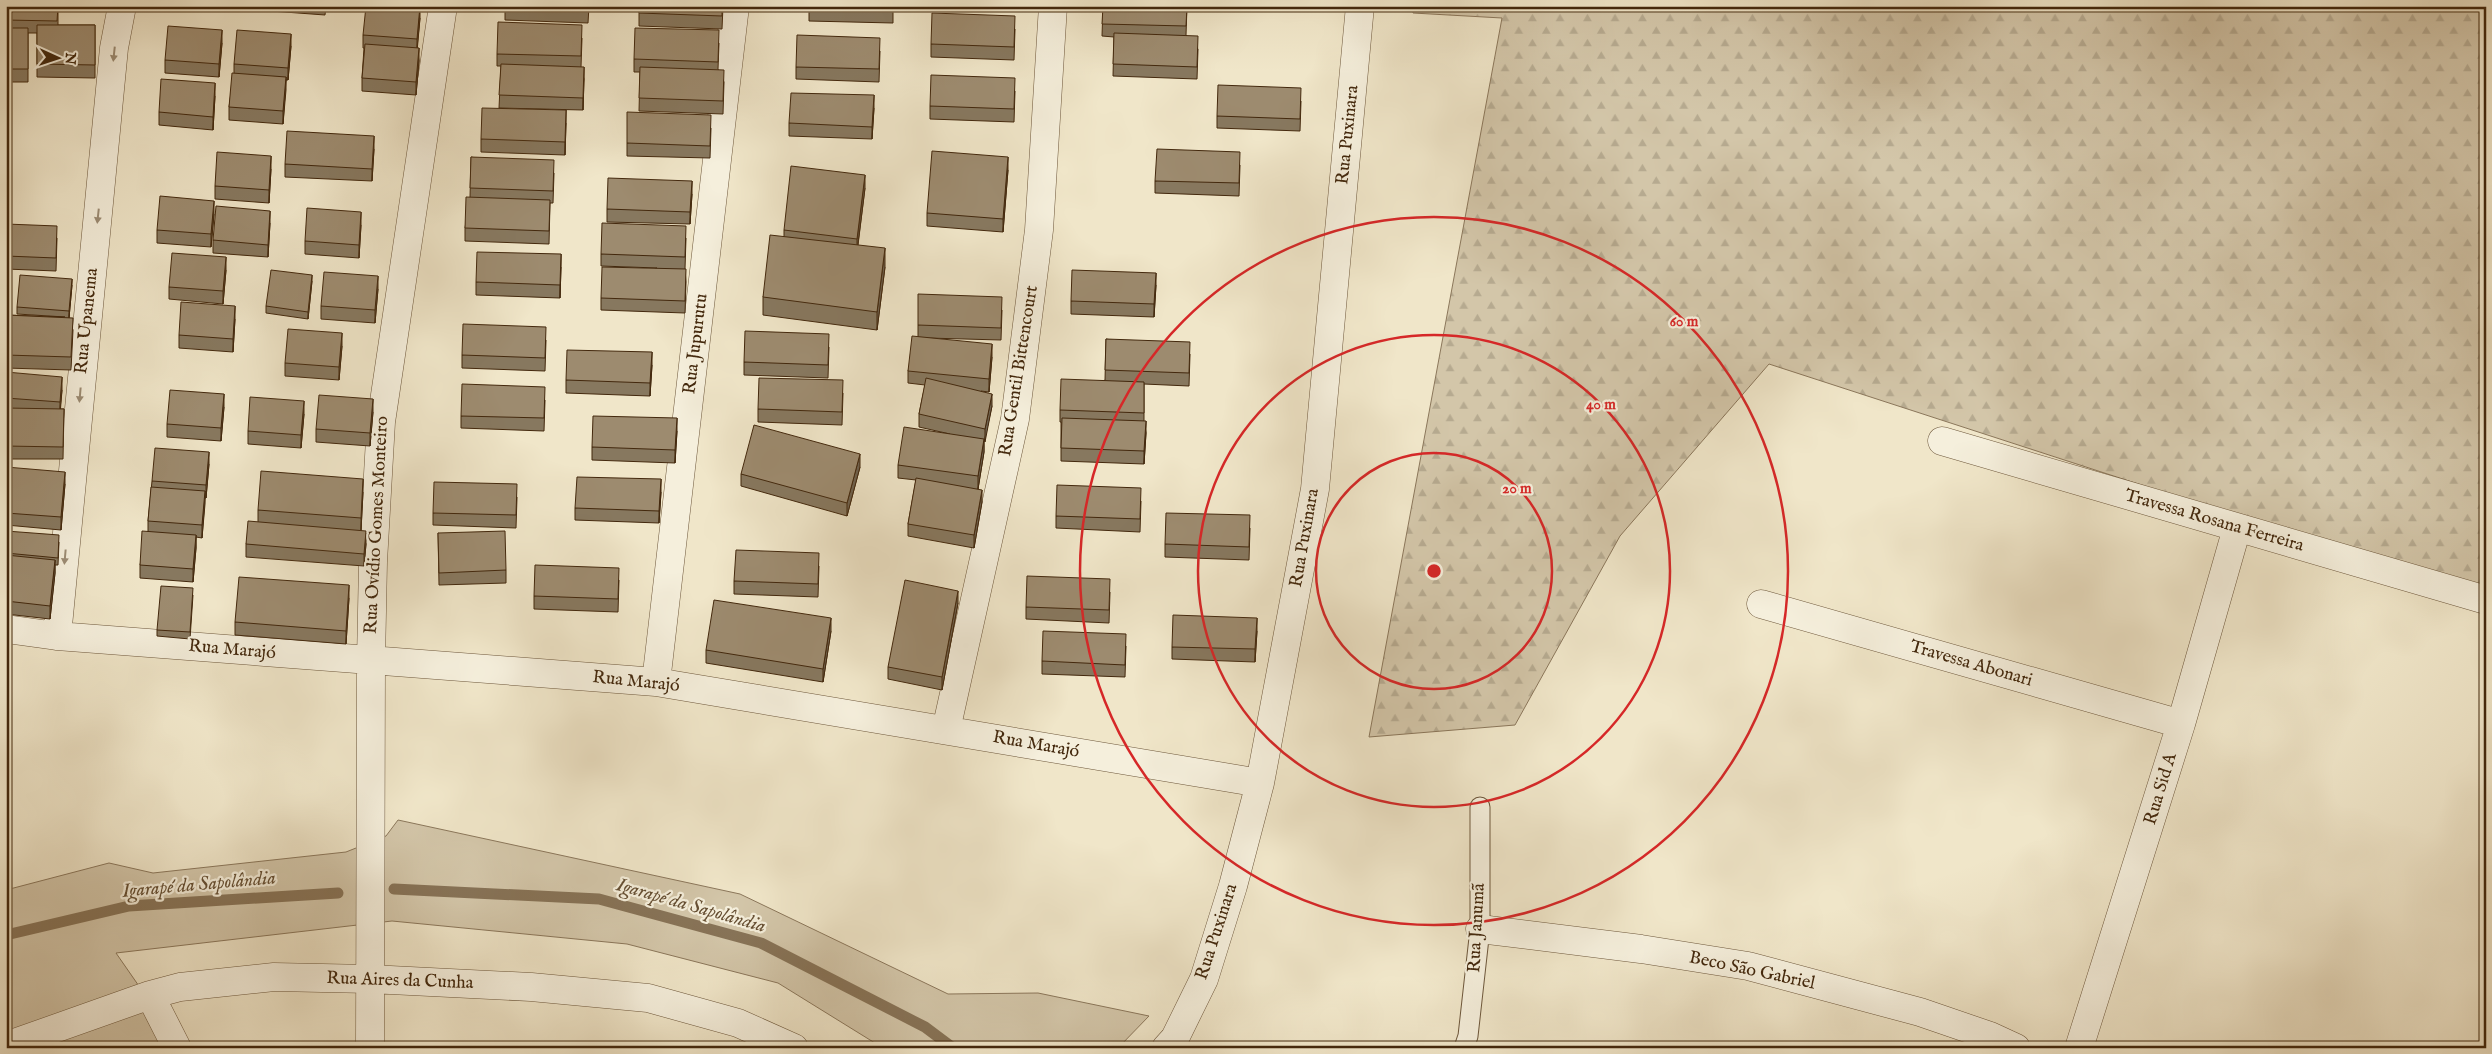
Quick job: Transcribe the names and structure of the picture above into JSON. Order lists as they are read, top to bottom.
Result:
{
  "streets": {
    "street": [
      "Rua Puxinara",
      "Rua Upanema",
      "Rua Jupurutu",
      "Rua Gentil Bittencourt",
      "Travessa Rosana Ferreira",
      "Rua Ovídio Gomes Monteiro",
      "Rua Marajó",
      "Travessa Abonari",
      "Rua Sid A",
      "Beco São Gabriel",
      "Rua Aires da Cunha"
    ],
    "lane": ["Rua Janumã"]
  },
  "crossings": [
    ["Rua Puxinara", "Rua Marajó"],
    ["Rua Upanema", "Rua Marajó"],
    ["Rua Jupurutu", "Rua Marajó"],
    ["Rua Gentil Bittencourt", "Rua Marajó"],
    ["Travessa Rosana Ferreira", "Rua Sid A"],
    ["Rua Ovídio Gomes Monteiro", "Rua Marajó"],
    ["Rua Ovídio Gomes Monteiro", "Rua Aires da Cunha"],
    ["Travessa Abonari", "Rua Sid A"],
    ["Rua Janumã", "Beco São Gabriel"]
  ],
  "one_way": ["Rua Upanema"],
  "water": ["Igarapé da Sapolândia"],
  "north": "right",
  "rings": ["60 m", "40 m", "20 m"]
}
